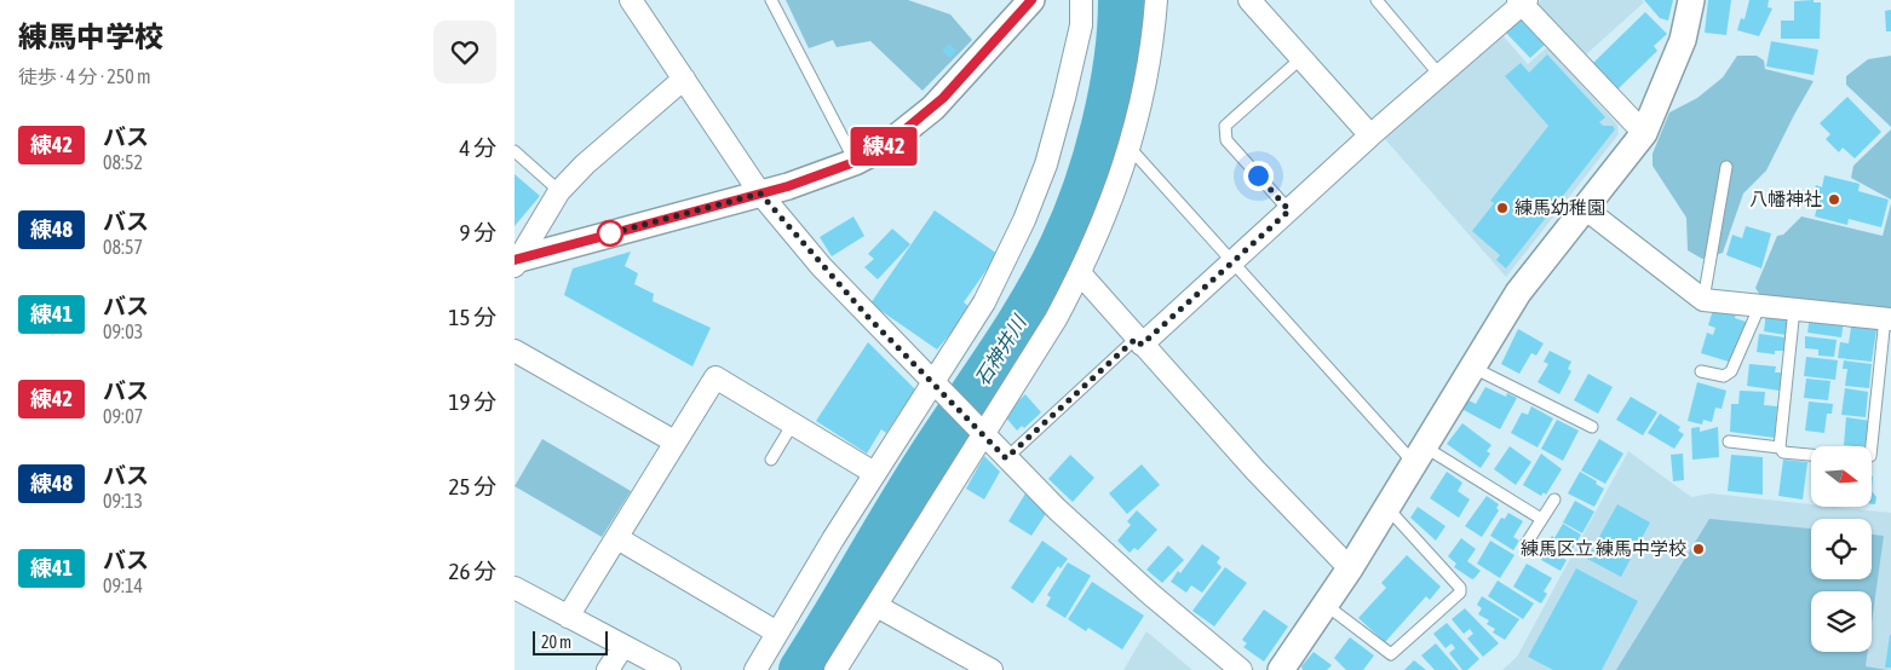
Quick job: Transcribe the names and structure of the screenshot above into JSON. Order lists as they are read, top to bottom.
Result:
{
  "water": ["石神井川"],
  "places": ["八幡神社", "練馬幼稚園", "練馬区立 練馬中学校"],
  "lines": ["bus line 練42"],
  "scale_bar": "20 m",
  "north": "right",
  "page": {
    "heading": ["練馬中学校", "徒歩 · 4 分 · 250 m"],
    "on_map": "練42",
    "list": [
      {
        "mark": "練42",
        "name": "バス",
        "note": "08:52",
        "value": "4 分"
      },
      {
        "mark": "練48",
        "name": "バス",
        "note": "08:57",
        "value": "9 分"
      },
      {
        "mark": "練41",
        "name": "バス",
        "note": "09:03",
        "value": "15 分"
      },
      {
        "mark": "練42",
        "name": "バス",
        "note": "09:07",
        "value": "19 分"
      },
      {
        "mark": "練48",
        "name": "バス",
        "note": "09:13",
        "value": "25 分"
      },
      {
        "mark": "練41",
        "name": "バス",
        "note": "09:14",
        "value": "26 分"
      }
    ],
    "scale": "20 m"
  }
}
